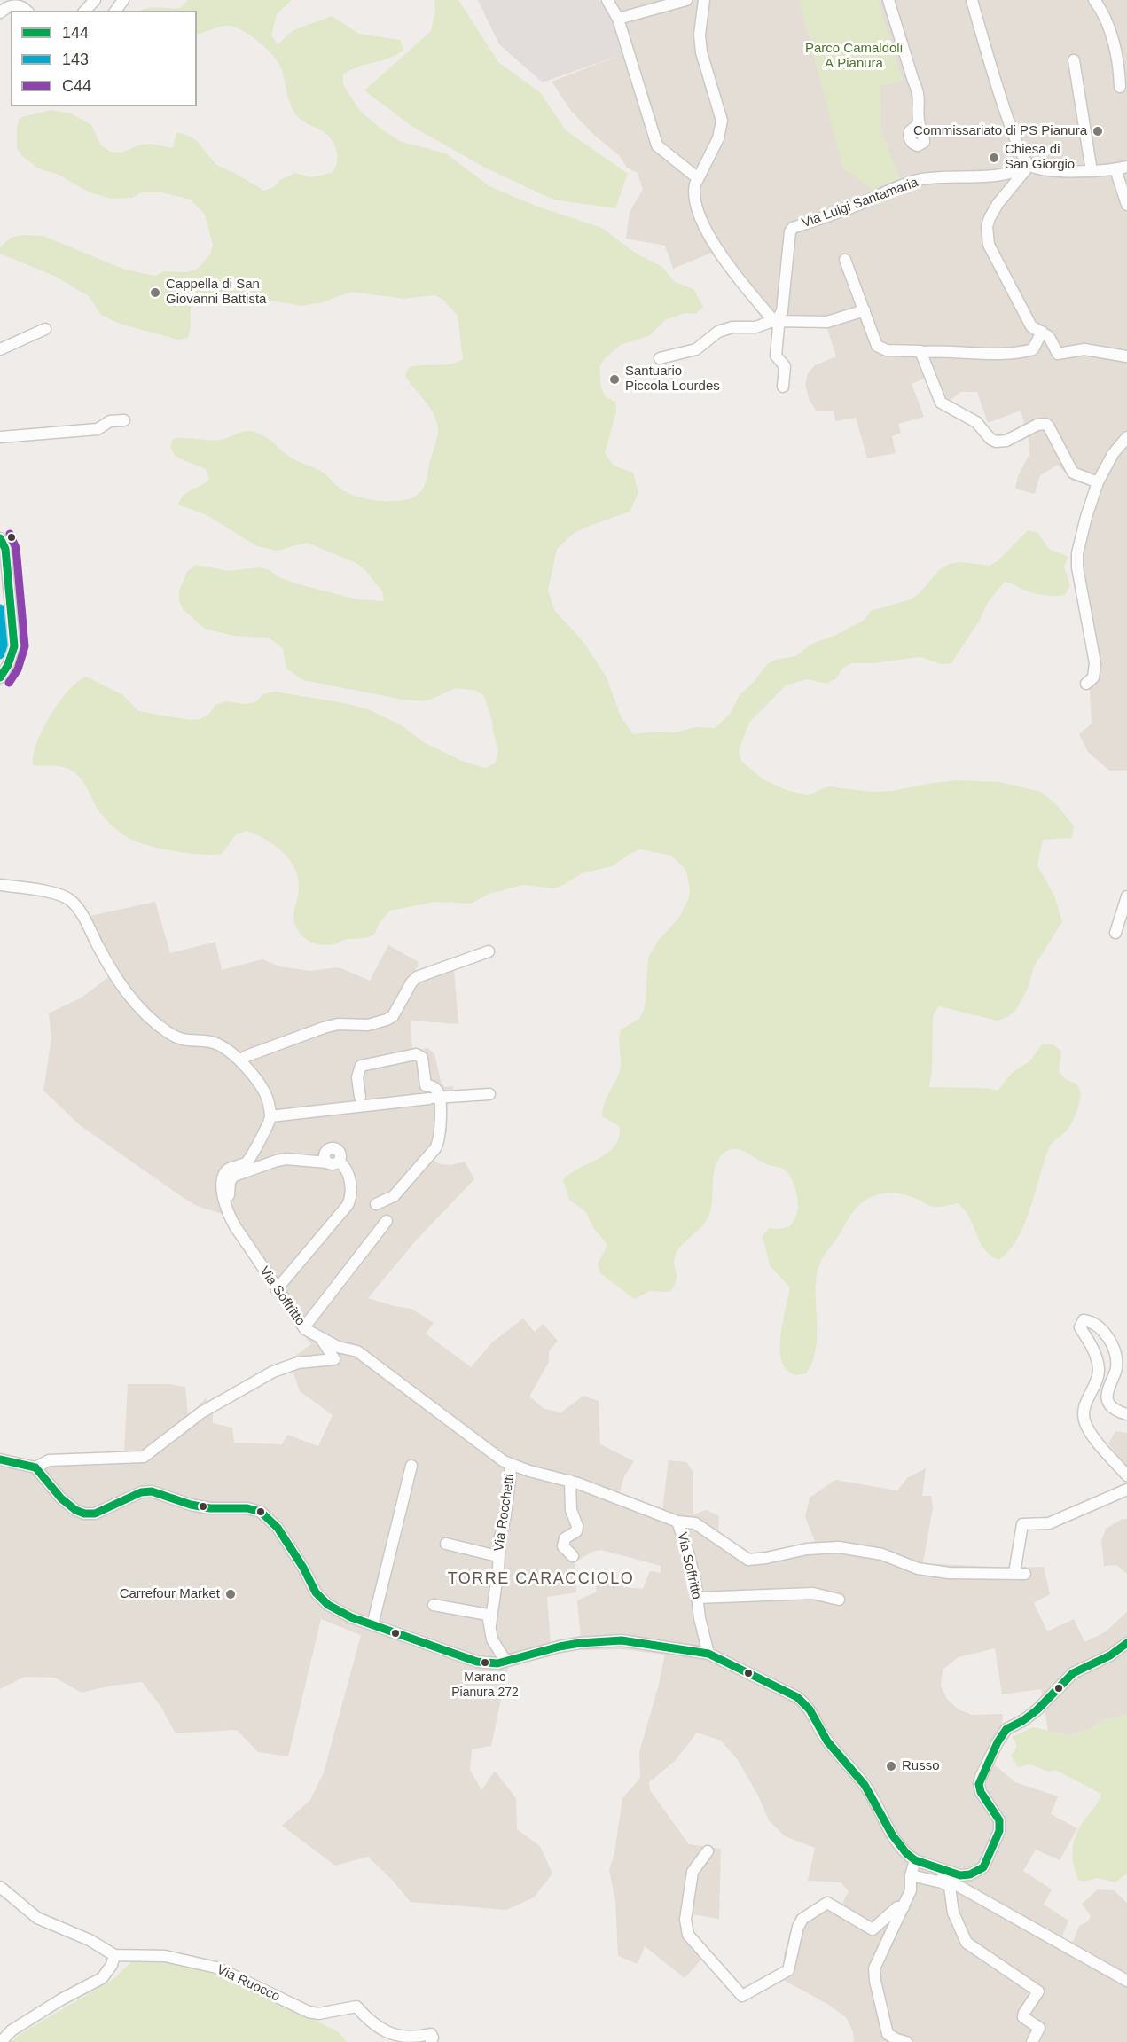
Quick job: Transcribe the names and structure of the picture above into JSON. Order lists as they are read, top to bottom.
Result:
{
  "streets": {
    "street": [
      "Via Luigi Santamaria",
      "Via Soffritto",
      "Via Rocchetti",
      "Via Ruocco"
    ]
  },
  "crossings": [
    ["Via Soffritto", "Via Rocchetti"]
  ],
  "districts": ["TORRE CARACCIOLO"],
  "parks": ["Parco Camaldoli A Pianura"],
  "places": [
    "Commissariato di PS Pianura",
    "Chiesa di San Giorgio",
    "Cappella di San Giovanni Battista",
    "Santuario Piccola Lourdes",
    "Carrefour Market",
    "Marano Pianura 272",
    "Russo"
  ],
  "lines": ["transit line C44", "transit line 144", "transit line 143"],
  "legend": ["144", "143", "C44"]
}
